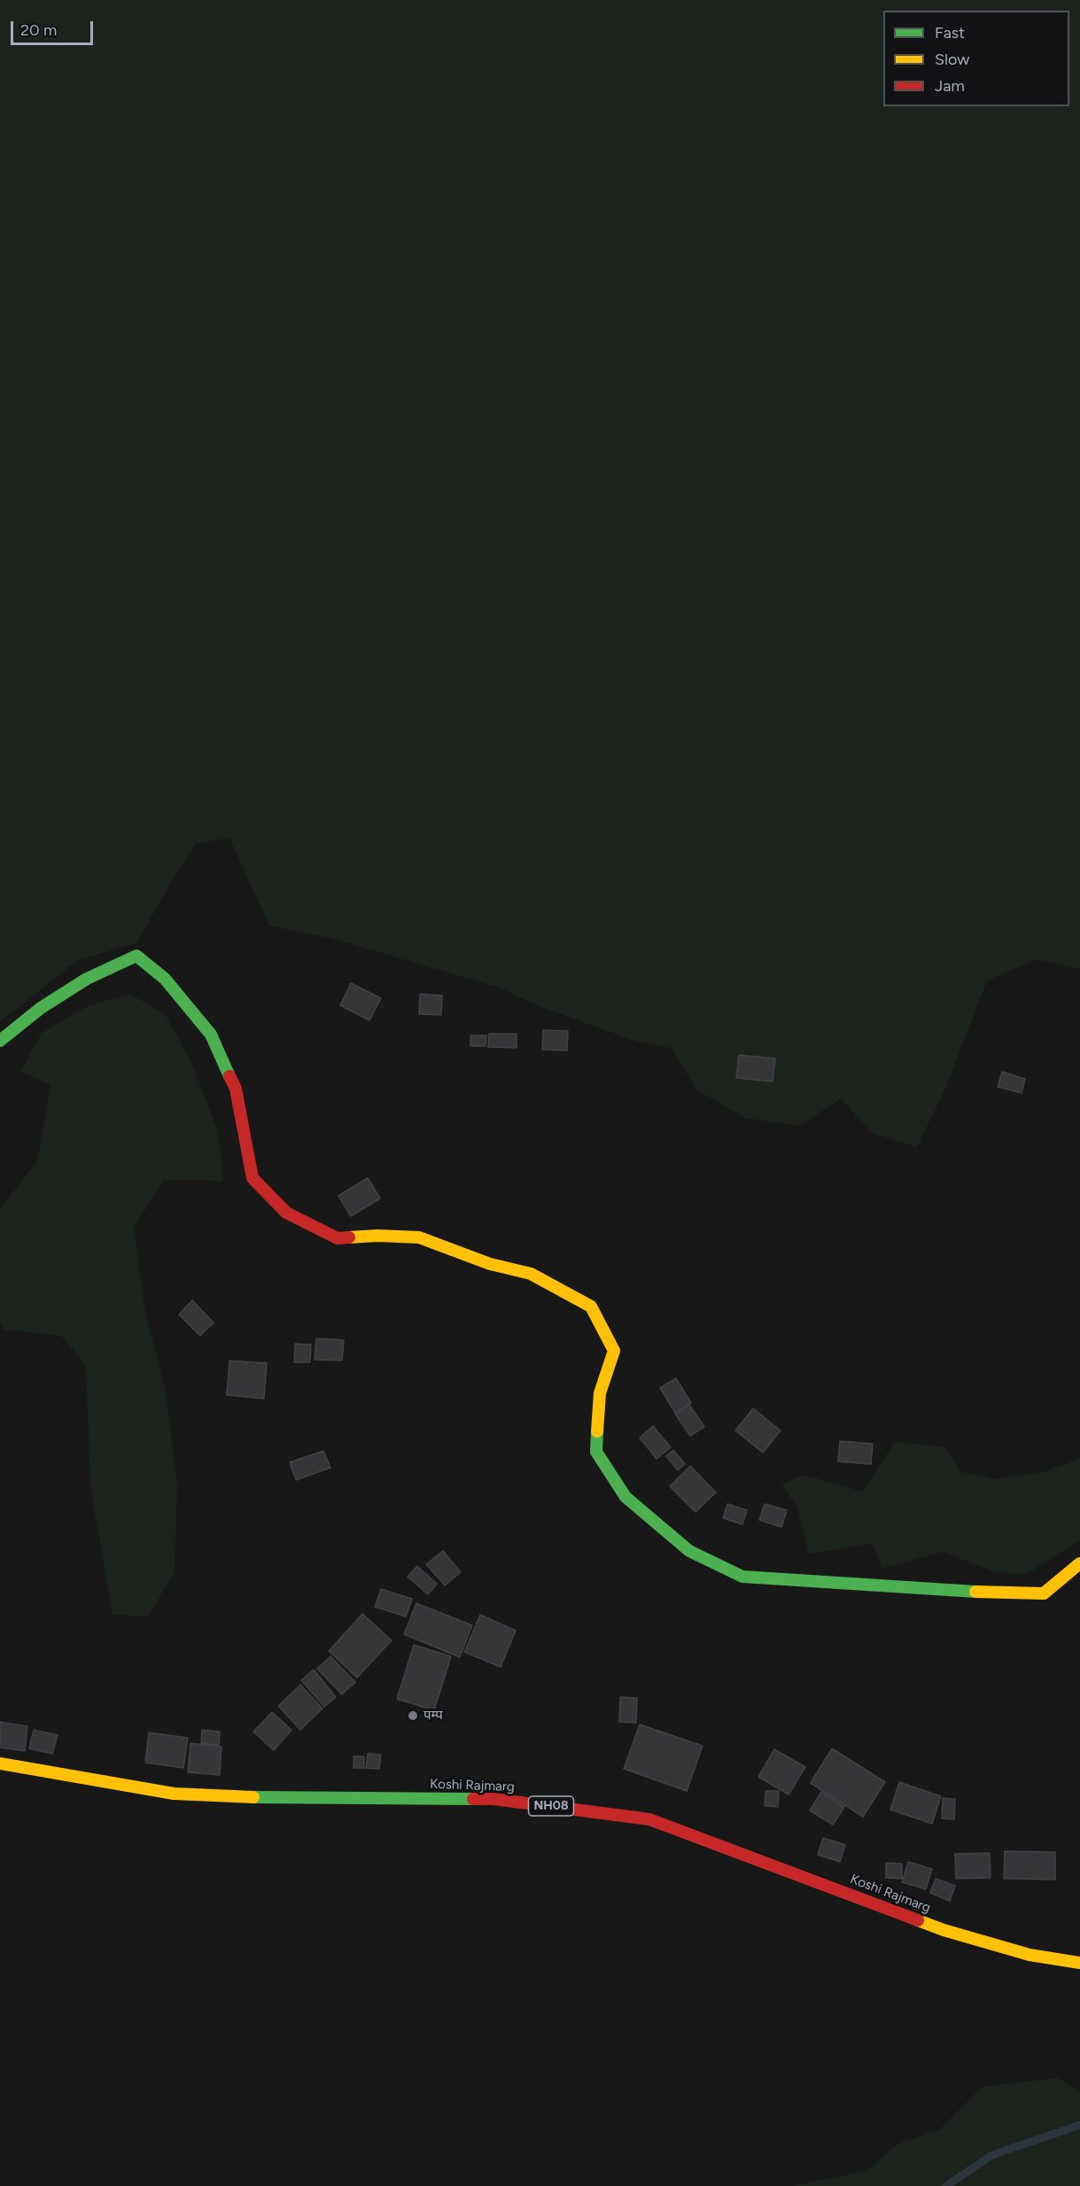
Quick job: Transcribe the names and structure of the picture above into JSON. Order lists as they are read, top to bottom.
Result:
{
  "streets": {
    "street": ["Koshi Rajmarg", "NH08"]
  },
  "places": ["पम्प"],
  "legend": ["Fast", "Slow", "Jam"],
  "scale_bar": "20 m"
}
